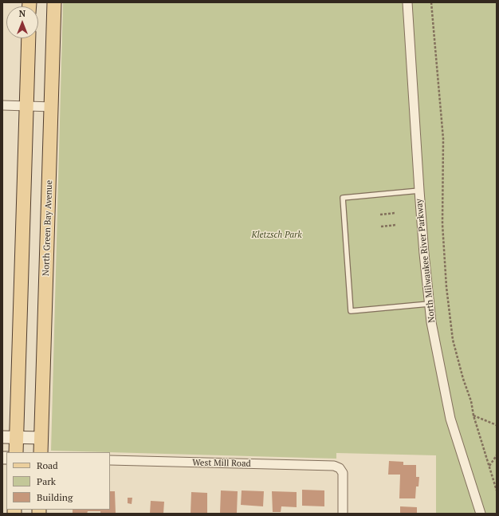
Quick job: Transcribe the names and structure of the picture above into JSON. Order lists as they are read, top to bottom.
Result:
{
  "streets": {
    "main road": ["North Green Bay Avenue"],
    "street": ["North Milwaukee River Parkway", "West Mill Road"]
  },
  "parks": ["Kletzsch Park"],
  "legend": ["Road", "Park", "Building"],
  "north": "top"
}
